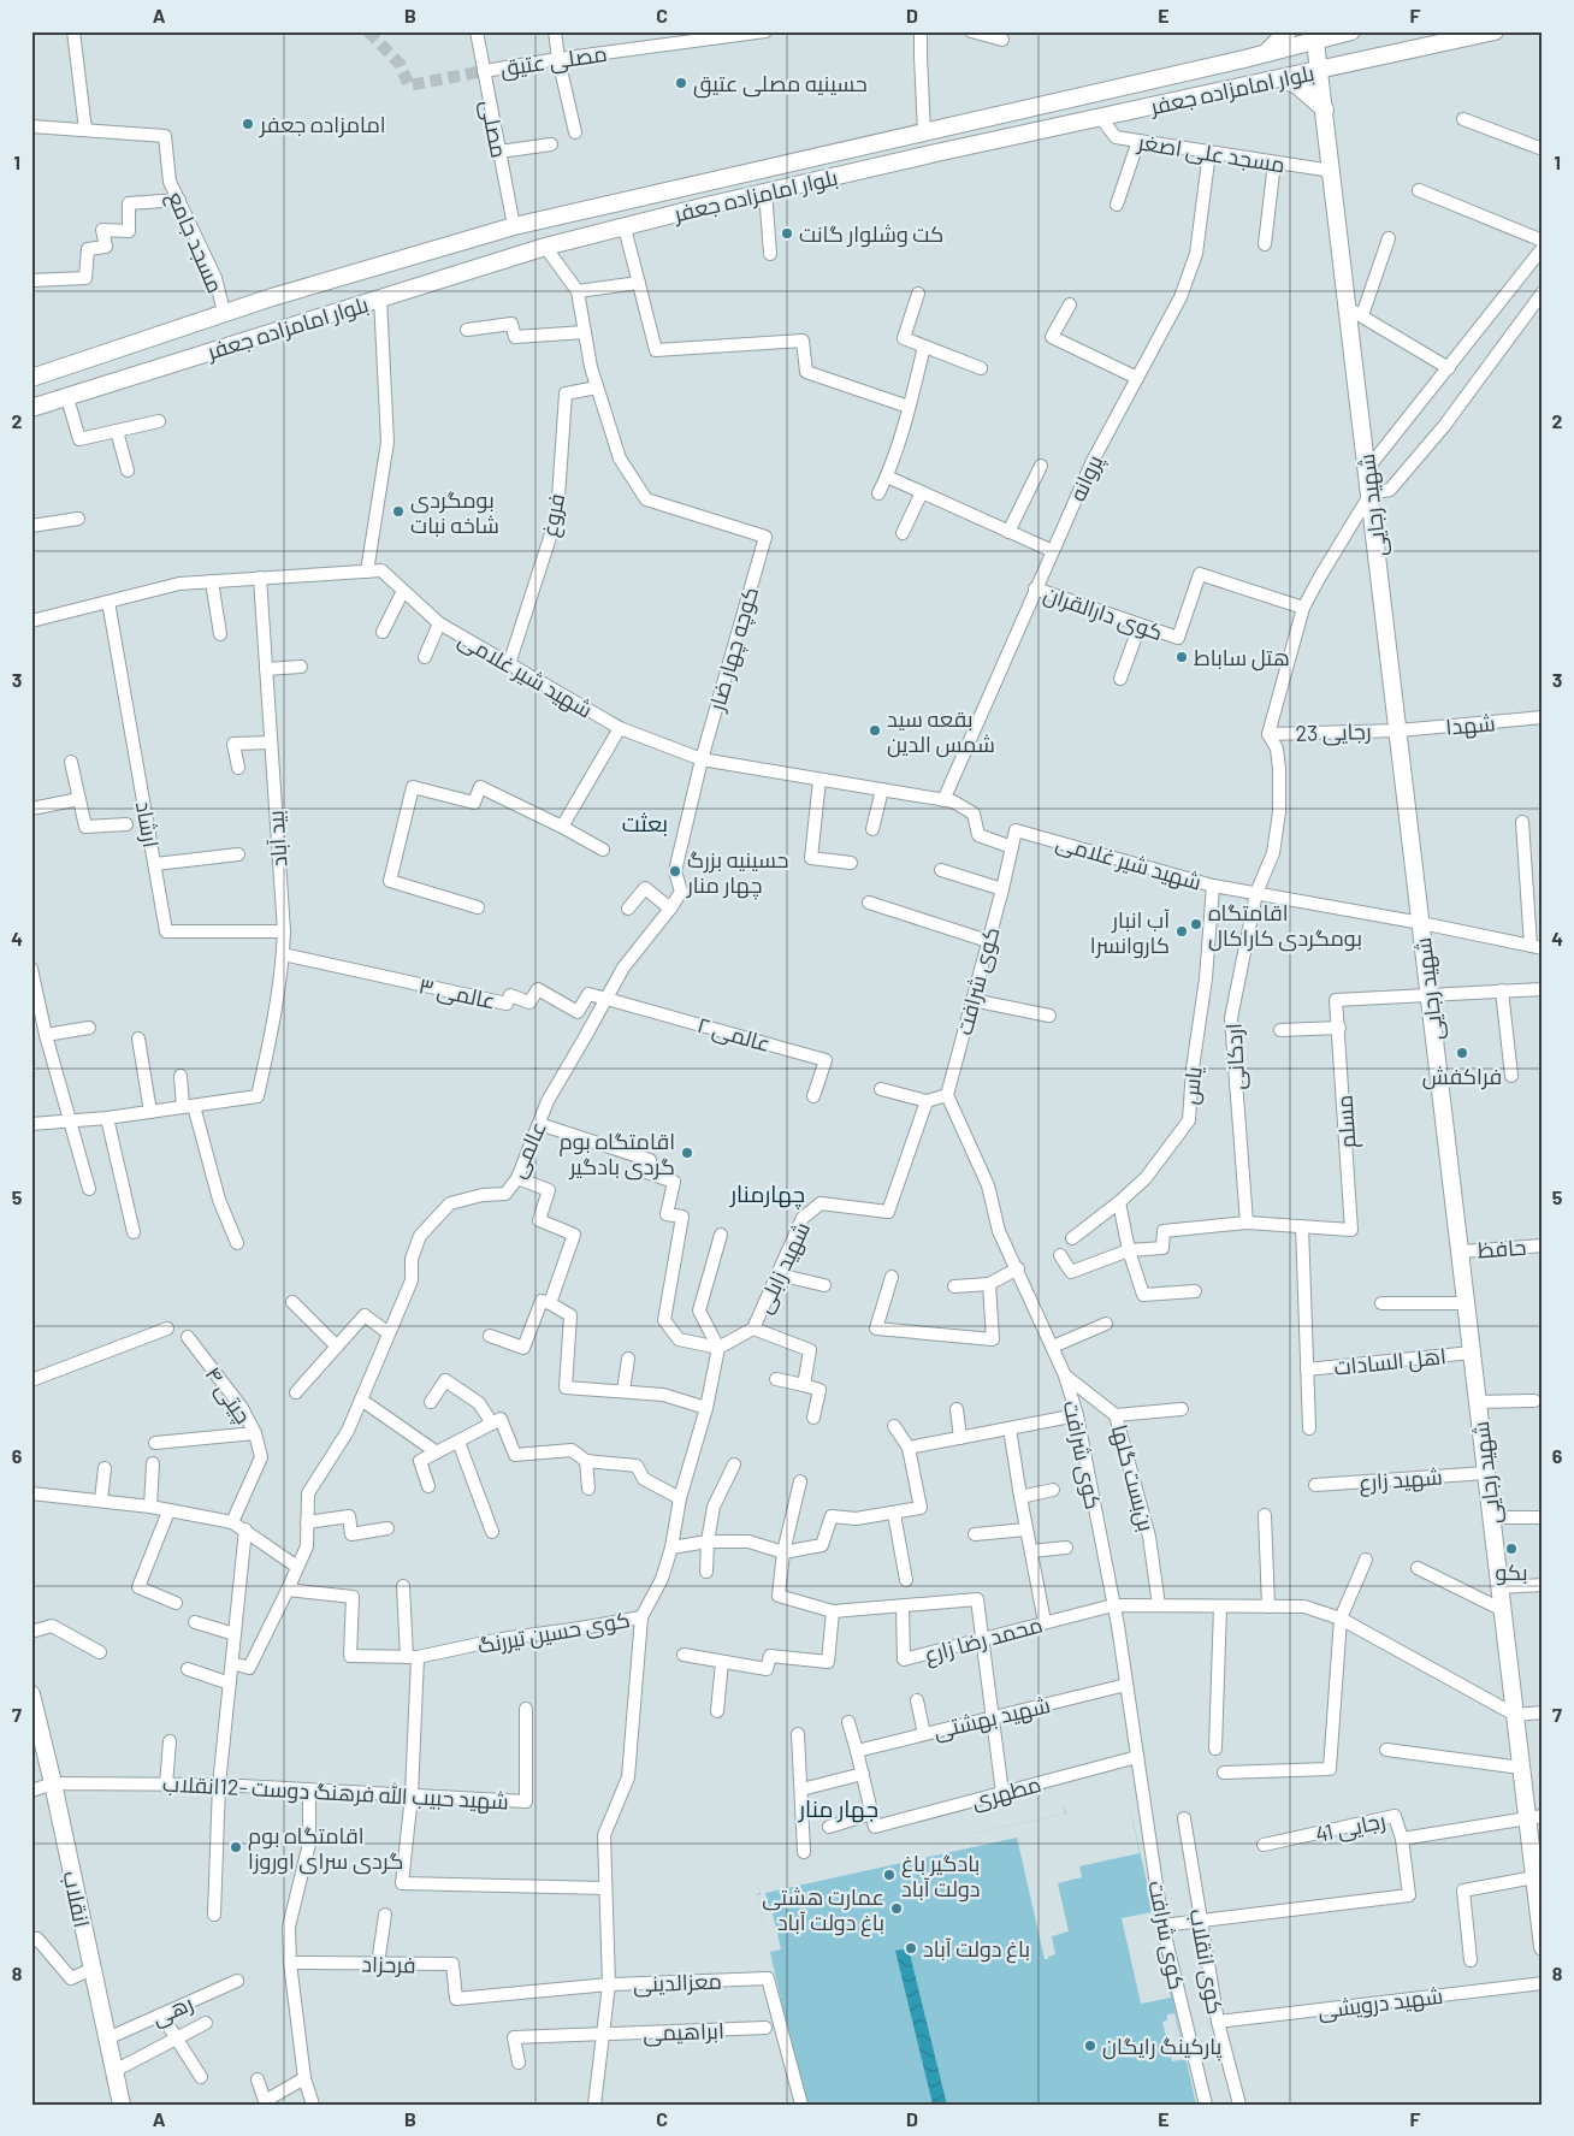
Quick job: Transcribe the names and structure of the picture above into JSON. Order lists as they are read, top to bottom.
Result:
{
  "streets": {
    "main road": ["بلوار امامزاده جعفر", "شهید رجایی", "انقلاب"],
    "street": [
      "مصلی عتیق",
      "مصلی",
      "مسجد علی اصغر",
      "مسجد جامع",
      "پروانه",
      "فروغ",
      "کوی دارالقران",
      "کوچه چهار ضار",
      "شهید شیر غلامی",
      "شهدا",
      "رجایی 23",
      "ارشاد",
      "بید آباد",
      "کوی شرافت",
      "عالمی ۳",
      "عالمی ۲",
      "اردکانی",
      "یاس",
      "مسلم",
      "عالمی",
      "حافظ",
      "شهید زابلی",
      "اهل السادات",
      "چیتی ۴",
      "بن‌بست گلها",
      "شهید زارع",
      "کوی حسین تیررنگ",
      "محمد رضا زارع",
      "شهید بهشتی",
      "شهید حبیب الله فرهنگ دوست -12انقلاب",
      "مطهری",
      "رجایی 41",
      "کوی انقلاب",
      "فرحزاد",
      "معزالدینی",
      "شهید درویشی",
      "رهی",
      "ابراهیمی"
    ]
  },
  "crossings": [
    ["مصلی عتیق", "مصلی"],
    ["بلوار امامزاده جعفر", "مصلی"],
    ["بلوار امامزاده جعفر", "مسجد علی اصغر"],
    ["بلوار امامزاده جعفر", "مسجد جامع"],
    ["بلوار امامزاده جعفر", "شهید رجایی"],
    ["مسجد علی اصغر", "پروانه"],
    ["مسجد علی اصغر", "شهید رجایی"],
    ["پروانه", "کوی دارالقران"],
    ["پروانه", "شهید شیر غلامی"],
    ["شهید رجایی", "شهید شیر غلامی"],
    ["شهید رجایی", "شهدا"],
    ["شهید رجایی", "رجایی 23"],
    ["شهید رجایی", "مسلم"],
    ["شهید رجایی", "حافظ"],
    ["شهید رجایی", "اهل السادات"],
    ["شهید رجایی", "شهید زارع"],
    ["شهید رجایی", "محمد رضا زارع"],
    ["شهید رجایی", "رجایی 41"],
    ["فروغ", "کوچه چهار ضار"],
    ["فروغ", "شهید شیر غلامی"],
    ["کوچه چهار ضار", "شهید شیر غلامی"],
    ["کوچه چهار ضار", "عالمی"],
    ["شهید شیر غلامی", "ارشاد"],
    ["شهید شیر غلامی", "بید آباد"],
    ["شهید شیر غلامی", "کوی شرافت"],
    ["شهید شیر غلامی", "اردکانی"],
    ["شهید شیر غلامی", "یاس"],
    ["شهید شیر غلامی", "عالمی"],
    ["شهدا", "رجایی 23"],
    ["رجایی 23", "اردکانی"],
    ["ارشاد", "بید آباد"],
    ["بید آباد", "عالمی ۳"],
    ["کوی شرافت", "محمد رضا زارع"],
    ["کوی شرافت", "شهید بهشتی"],
    ["کوی شرافت", "مطهری"],
    ["عالمی ۳", "عالمی ۲"],
    ["عالمی ۳", "عالمی"],
    ["عالمی ۲", "عالمی"],
    ["اردکانی", "مسلم"],
    ["بن‌بست گلها", "محمد رضا زارع"],
    ["کوی حسین تیررنگ", "معزالدینی"],
    ["کوی حسین تیررنگ", "ابراهیمی"],
    ["شهید حبیب الله فرهنگ دوست -12انقلاب", "انقلاب"],
    ["انقلاب", "رهی"],
    ["کوی انقلاب", "شهید درویشی"],
    ["فرحزاد", "معزالدینی"]
  ],
  "districts": ["بعثت", "چهارمنار", "جهار منار"],
  "places": [
    "حسینیه مصلی عتیق",
    "امامزاده جعفر",
    "کت وشلوار گانت",
    "بومگردی شاخه نبات",
    "هتل ساباط",
    "بقعه سید شمس الدین",
    "حسینیه بزرگ چهار منار",
    "اقامتگاه بومگردی کاراکال",
    "آب انبار کاروانسرا",
    "فراکفش",
    "اقامتگاه بوم گردی بادگیر",
    "بکو",
    "اقامتگاه بوم گردی سرای اوروزا",
    "بادگیر باغ دولت آباد",
    "عمارت هشتی باغ دولت آباد",
    "باغ دولت آباد",
    "پارکینگ رایگان"
  ],
  "grid": {
    "columns": [
      "A",
      "B",
      "C",
      "D",
      "E",
      "F"
    ],
    "rows": [
      "1",
      "2",
      "3",
      "4",
      "5",
      "6",
      "7",
      "8"
    ]
  }
}
